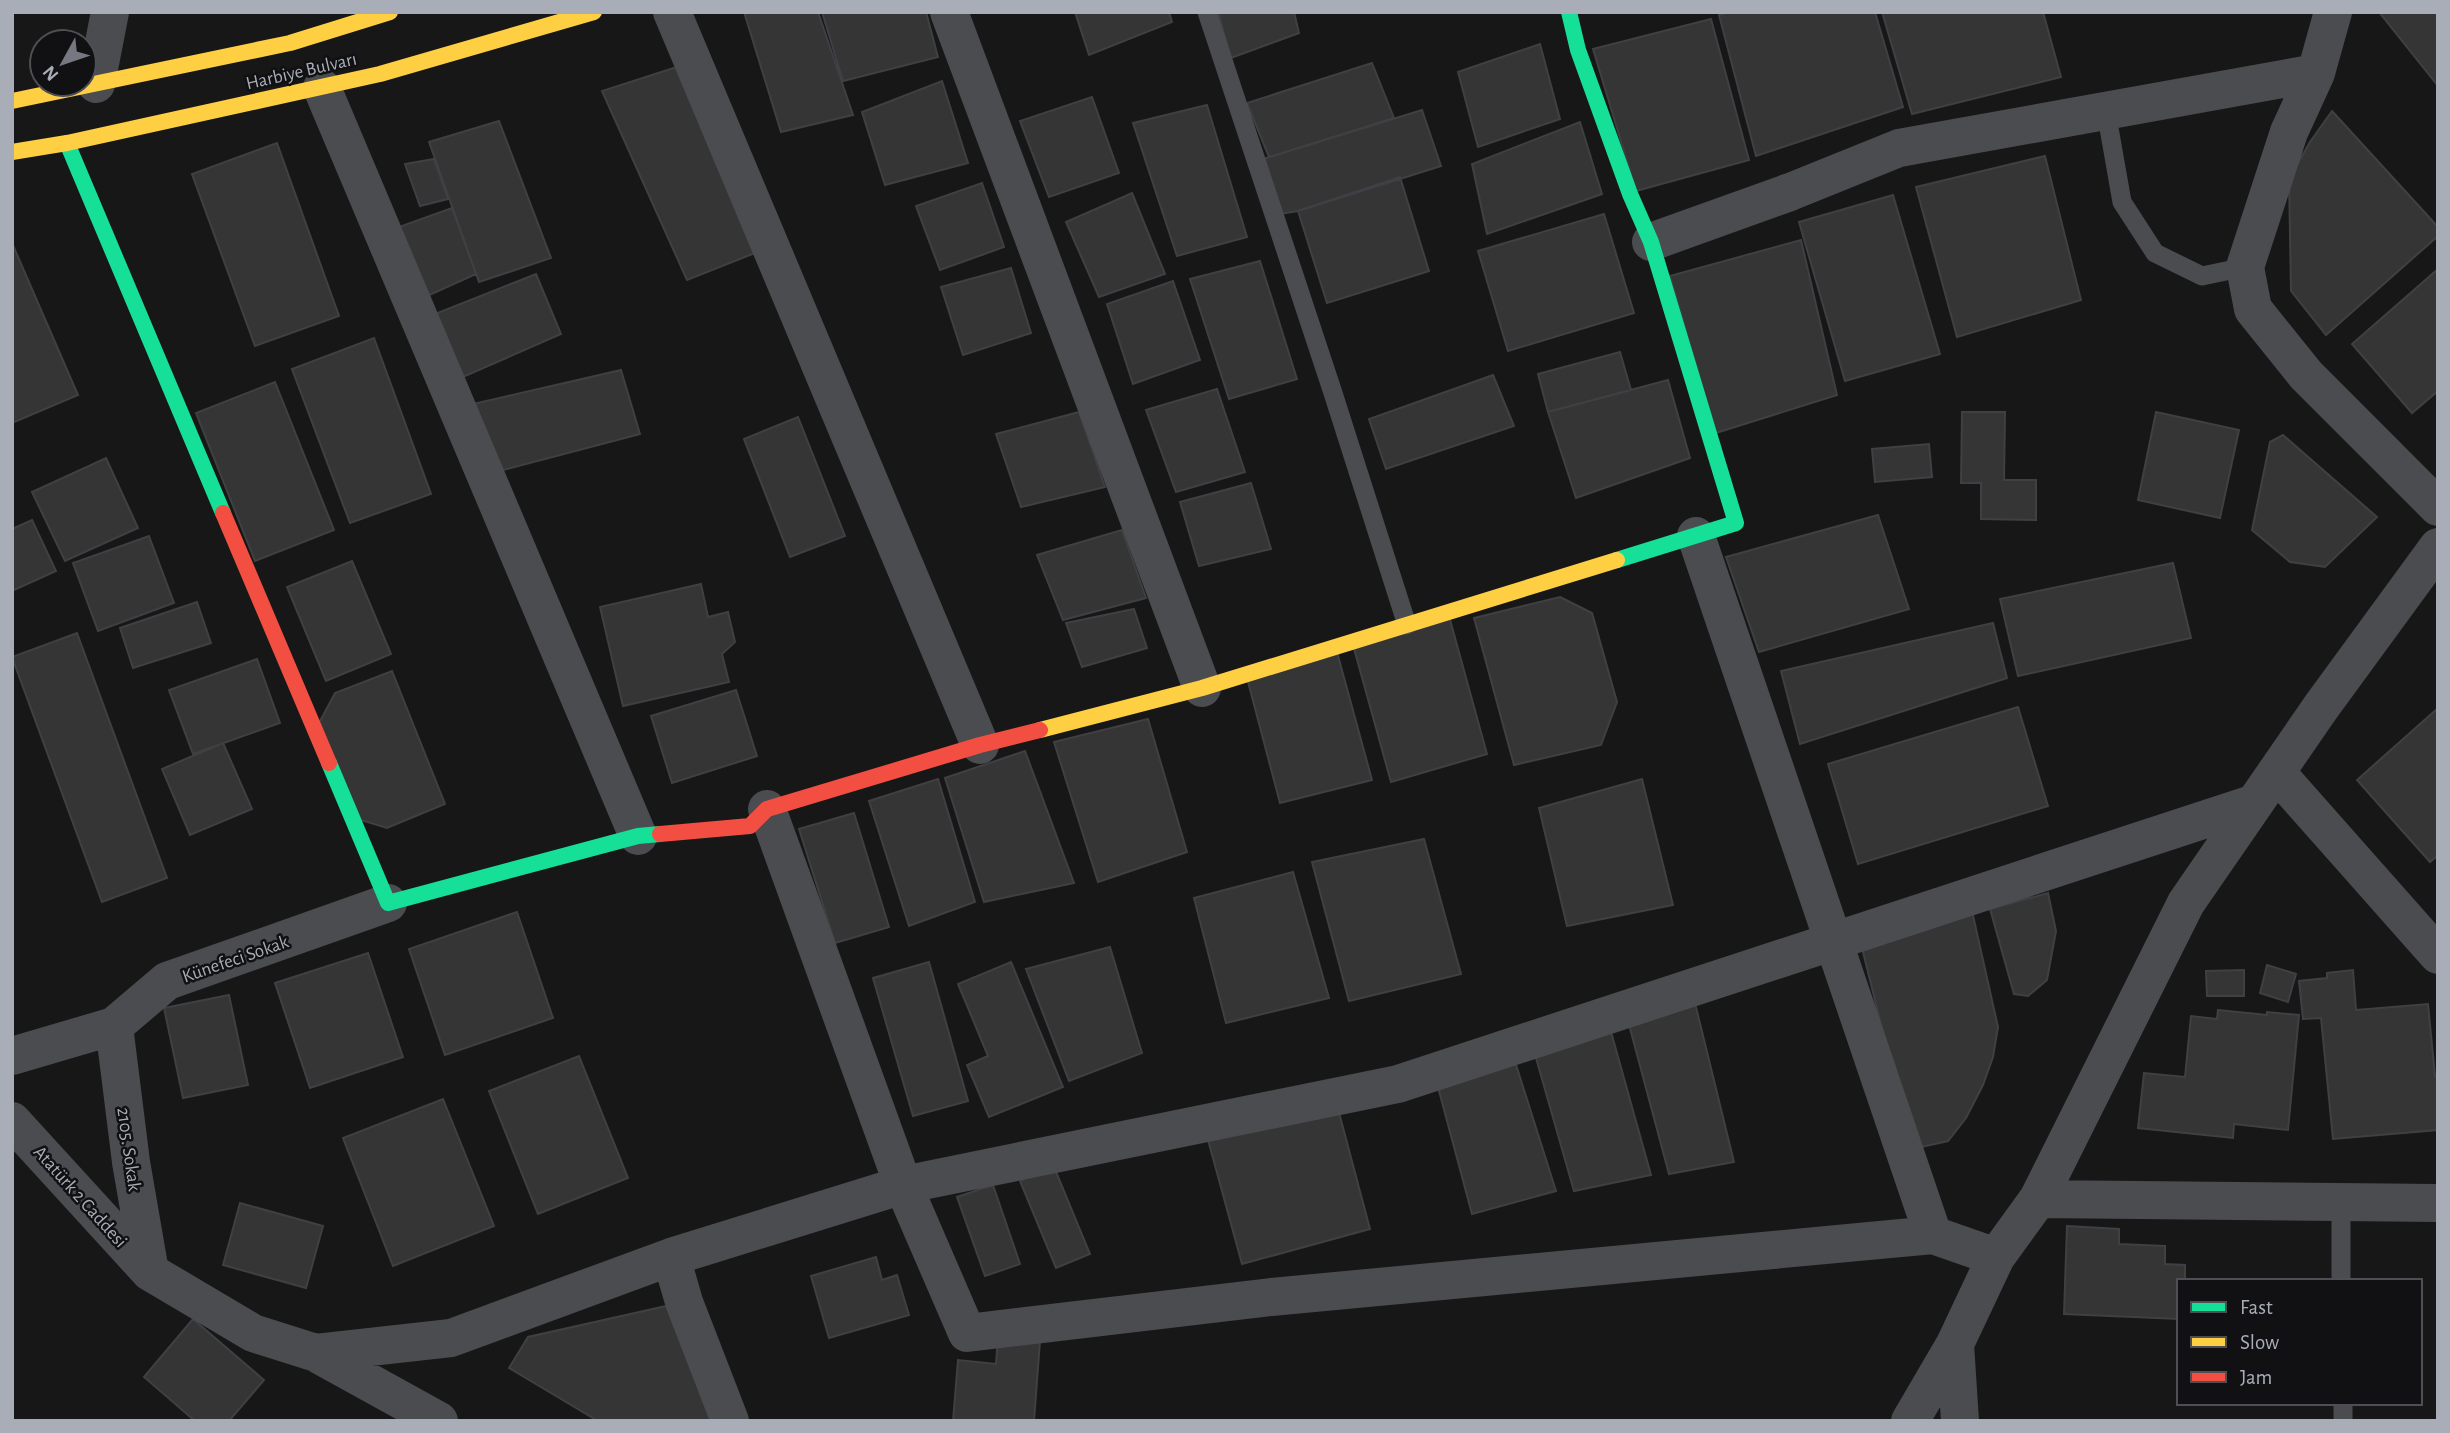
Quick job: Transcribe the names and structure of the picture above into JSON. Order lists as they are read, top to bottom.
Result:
{
  "streets": {
    "street": [
      "Harbiye Bulvarı",
      "Künefeci Sokak",
      "2105. Sokak",
      "Atatürk 2 Caddesi"
    ]
  },
  "crossings": [
    ["Künefeci Sokak", "2105. Sokak"],
    ["2105. Sokak", "Atatürk 2 Caddesi"]
  ],
  "legend": ["Fast", "Slow", "Jam"],
  "north": "bottom left"
}
